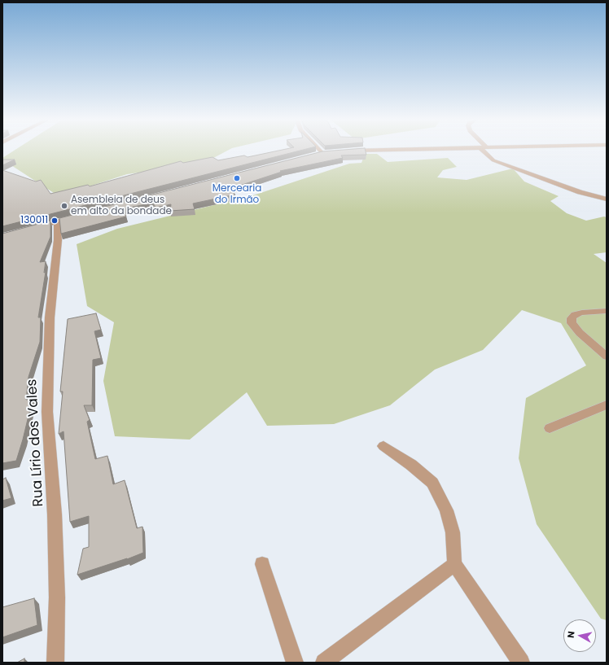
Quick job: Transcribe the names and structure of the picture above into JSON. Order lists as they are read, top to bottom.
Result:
{
  "streets": {
    "street": ["Rua Lírio dos Vales"]
  },
  "places": ["Mercearia do Irmão", "Asembleia de deus em alto da bondade", "130011"],
  "north": "left"
}
